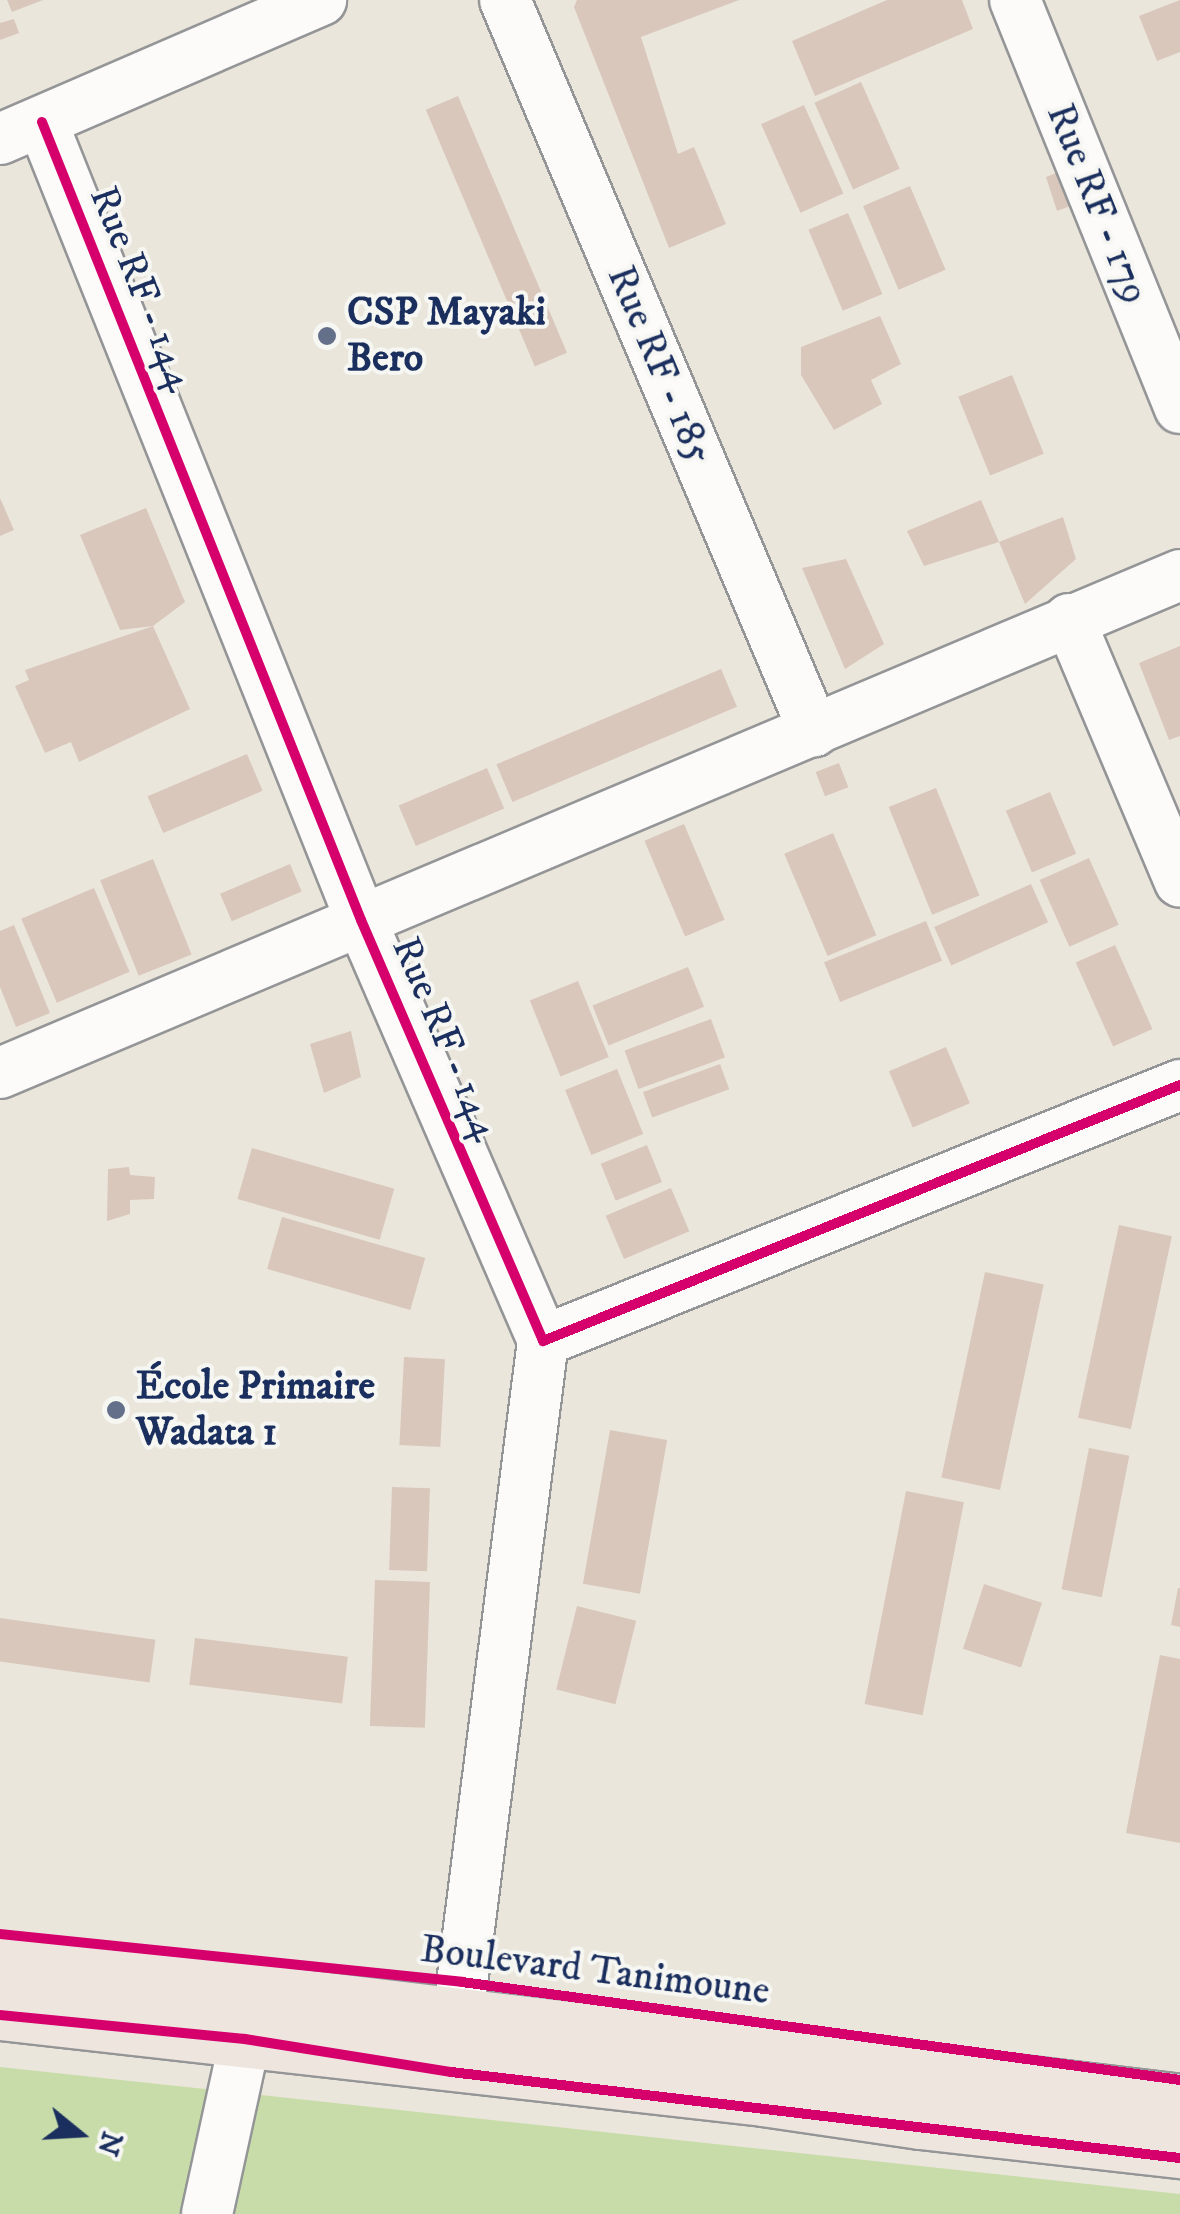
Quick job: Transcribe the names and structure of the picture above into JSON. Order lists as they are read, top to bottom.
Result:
{
  "streets": {
    "main road": ["Boulevard Tanimoune"],
    "street": ["Rue RF - 179", "Rue RF - 144", "Rue RF - 185"]
  },
  "places": ["CSP Mayaki Bero", "École Primaire Wadata 1"],
  "north": "right"
}
